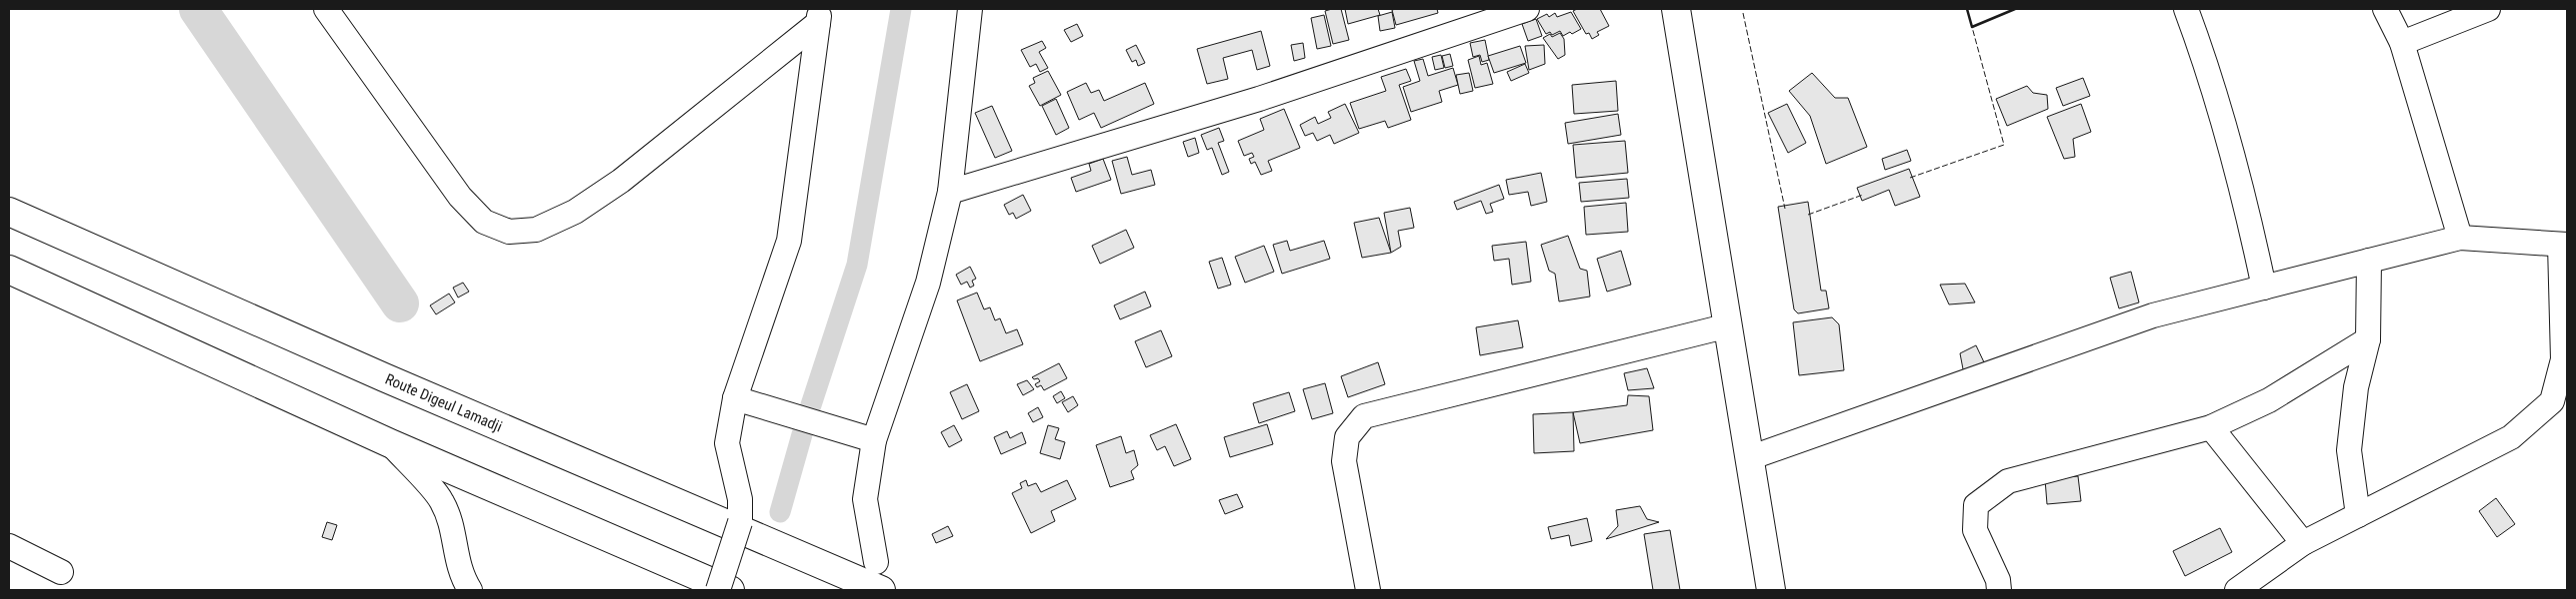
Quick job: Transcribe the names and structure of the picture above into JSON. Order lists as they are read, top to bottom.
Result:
{
  "streets": {
    "main road": ["Route Digeul Lamadji"]
  }
}
